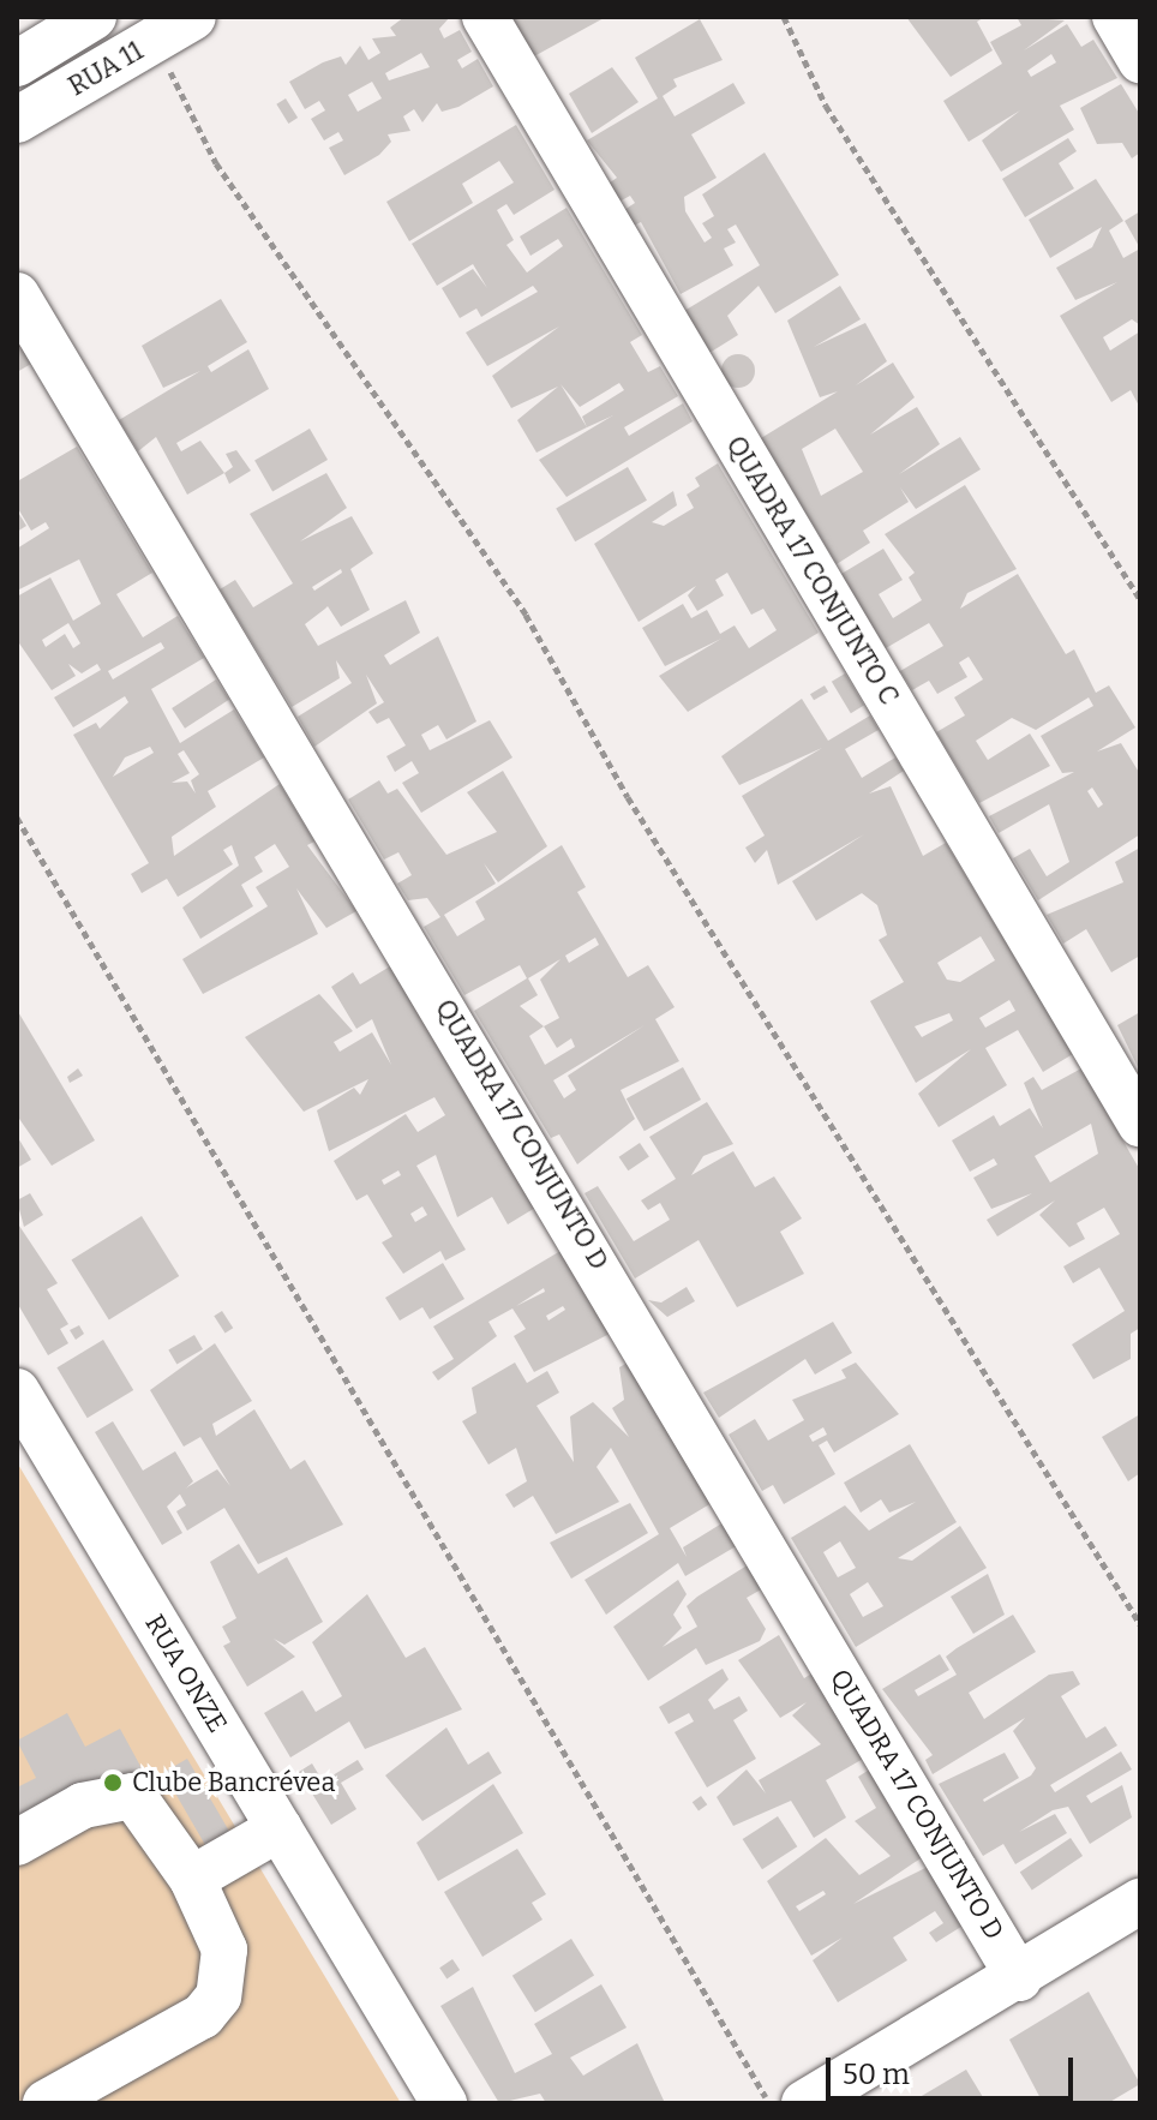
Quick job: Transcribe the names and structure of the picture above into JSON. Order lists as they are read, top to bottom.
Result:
{
  "streets": {
    "street": [
      "RUA 11",
      "QUADRA 17 CONJUNTO C",
      "QUADRA 17 CONJUNTO D",
      "RUA ONZE"
    ]
  },
  "places": ["Clube Bancrévea"],
  "scale_bar": "50 m"
}
